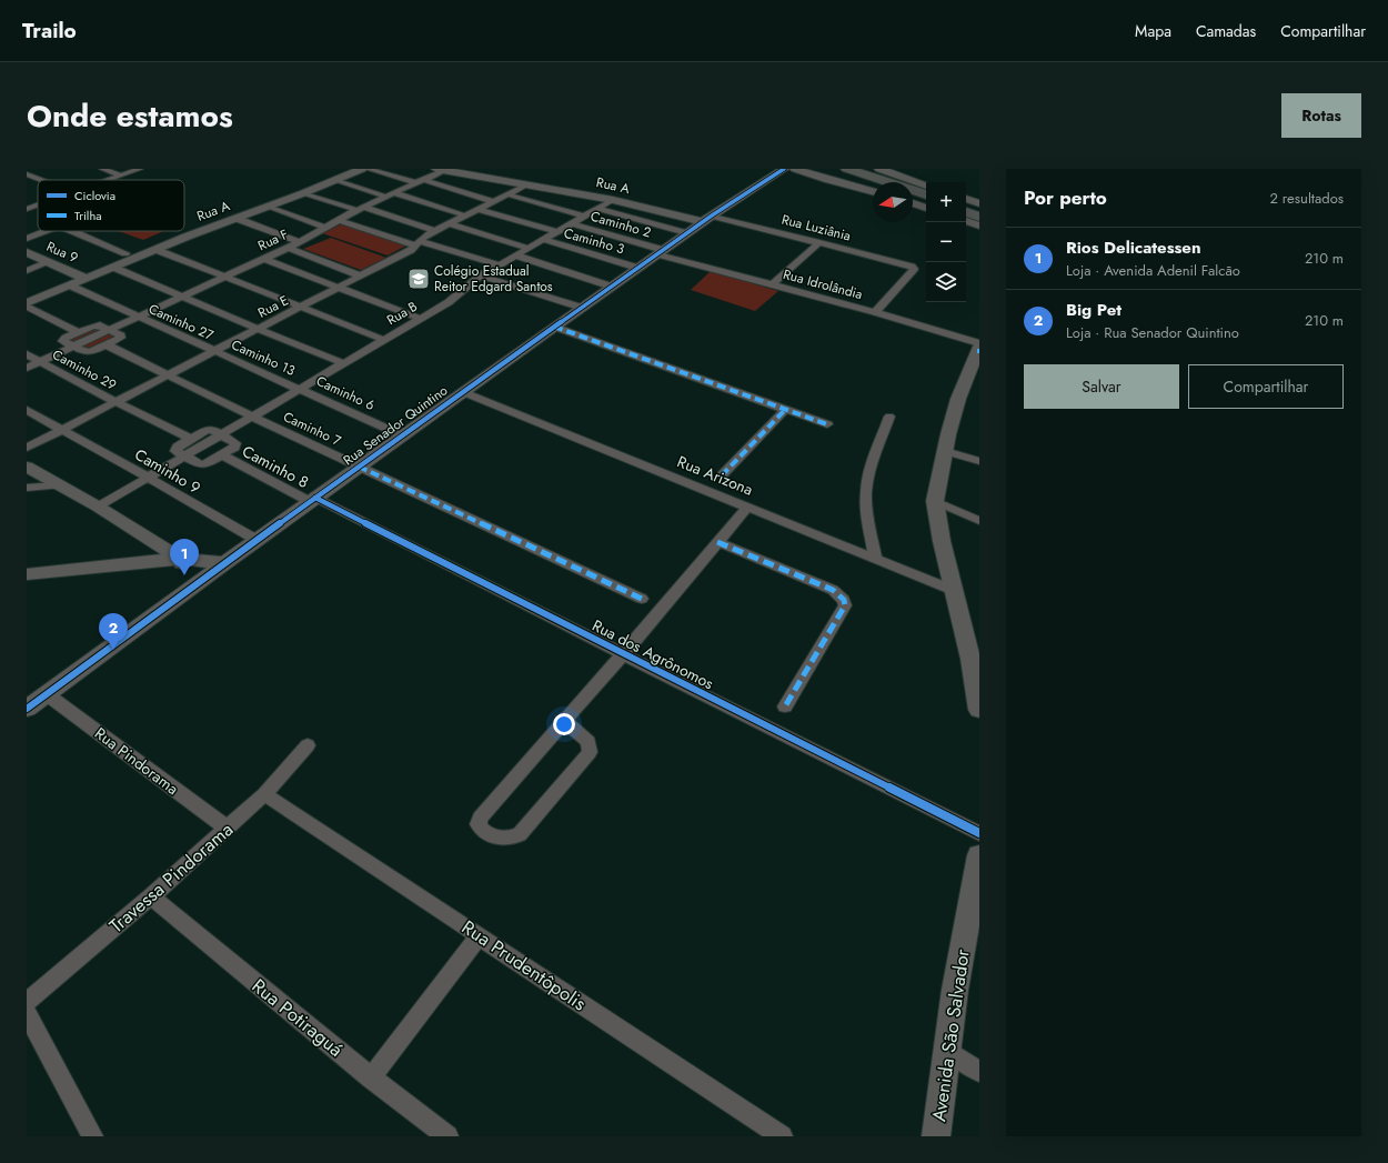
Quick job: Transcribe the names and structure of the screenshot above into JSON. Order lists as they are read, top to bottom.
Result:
{
  "streets": {
    "street": [
      "Rua A",
      "Caminho 2",
      "Rua Luziânia",
      "Rua F",
      "Caminho 3",
      "Rua 9",
      "Rua Idrolândia",
      "Rua E",
      "Rua B",
      "Caminho 27",
      "Caminho 13",
      "Caminho 29",
      "Caminho 6",
      "Rua Senador Quintino",
      "Caminho 7",
      "Caminho 8",
      "Caminho 9",
      "Rua Arizona",
      "Rua dos Agrônomos",
      "Rua Pindorama",
      "Travessa Pindorama",
      "Rua Prudentôpolis",
      "Rua Potiraguá",
      "Avenida São Salvador"
    ]
  },
  "crossings": [
    ["Rua A", "Rua Luziânia"],
    ["Rua A", "Rua F"],
    ["Rua A", "Rua 9"],
    ["Rua A", "Rua E"],
    ["Rua A", "Rua B"],
    ["Rua A", "Caminho 27"],
    ["Rua A", "Rua Senador Quintino"],
    ["Caminho 2", "Rua Idrolândia"],
    ["Caminho 2", "Rua B"],
    ["Caminho 2", "Rua Senador Quintino"],
    ["Rua Luziânia", "Rua Idrolândia"],
    ["Rua Luziânia", "Rua Senador Quintino"],
    ["Rua F", "Caminho 27"],
    ["Caminho 3", "Rua B"],
    ["Caminho 3", "Rua Senador Quintino"],
    ["Rua Idrolândia", "Rua Senador Quintino"],
    ["Rua E", "Caminho 27"],
    ["Rua E", "Caminho 13"],
    ["Rua E", "Caminho 29"],
    ["Rua E", "Caminho 7"],
    ["Rua E", "Caminho 9"],
    ["Rua B", "Caminho 13"],
    ["Rua B", "Caminho 6"],
    ["Rua B", "Caminho 7"],
    ["Caminho 27", "Caminho 13"],
    ["Caminho 13", "Caminho 6"],
    ["Caminho 6", "Rua Senador Quintino"],
    ["Rua Senador Quintino", "Caminho 7"],
    ["Rua Senador Quintino", "Caminho 8"],
    ["Rua Senador Quintino", "Caminho 9"],
    ["Rua Senador Quintino", "Rua Arizona"],
    ["Rua Senador Quintino", "Rua dos Agrônomos"],
    ["Rua Senador Quintino", "Rua Pindorama"],
    ["Caminho 8", "Rua dos Agrônomos"],
    ["Rua Pindorama", "Travessa Pindorama"],
    ["Travessa Pindorama", "Rua Prudentôpolis"],
    ["Travessa Pindorama", "Rua Potiraguá"]
  ],
  "places": {
    "school or university": ["Colégio Estadual Reitor Edgard Santos"]
  },
  "legend": ["Ciclovia", "Trilha"],
  "north": "left",
  "page": {
    "header": "Trailo",
    "nav": ["Mapa", "Camadas", "Compartilhar"],
    "title": "Onde estamos",
    "buttons": [
      "Rotas",
      ["Salvar", "Compartilhar"]
    ],
    "heading": ["Por perto", "2 resultados"],
    "map_buttons": ["+", "−"],
    "list": [
      {
        "mark": "1",
        "name": "Rios Delicatessen",
        "note": "Loja · Avenida Adenil Falcão",
        "value": "210 m"
      },
      {
        "mark": "2",
        "name": "Big Pet",
        "note": "Loja · Rua Senador Quintino",
        "value": "210 m"
      }
    ],
    "pins": ["1", "2"]
  }
}
